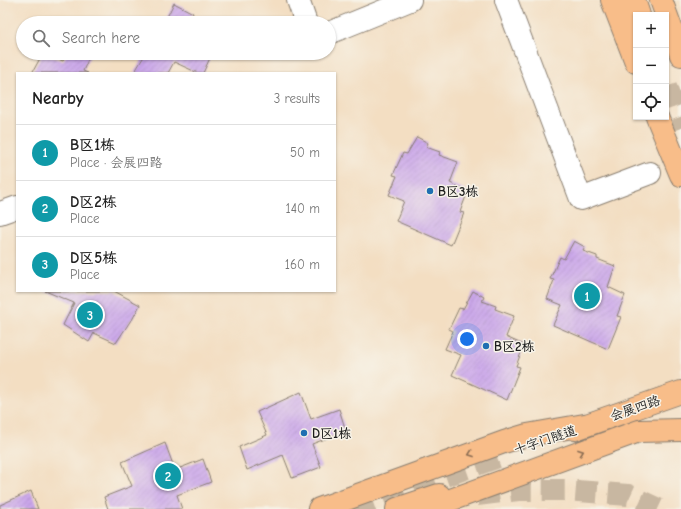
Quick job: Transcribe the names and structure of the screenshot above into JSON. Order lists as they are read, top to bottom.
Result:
{
  "streets": {
    "main road": ["会展四路", "十字门隧道"]
  },
  "crossings": [
    ["会展四路", "十字门隧道"]
  ],
  "places": ["B区3栋", "B区2栋", "D区1栋"],
  "page": {
    "map_buttons": ["+", "−"],
    "search": "Search here",
    "heading": ["Nearby", "3 results"],
    "list": [
      {
        "mark": "1",
        "name": "B区1栋",
        "note": "Place · 会展四路",
        "value": "50 m"
      },
      {
        "mark": "2",
        "name": "D区2栋",
        "note": "Place",
        "value": "140 m"
      },
      {
        "mark": "3",
        "name": "D区5栋",
        "note": "Place",
        "value": "160 m"
      }
    ],
    "pins": ["1", "3", "2"]
  }
}
